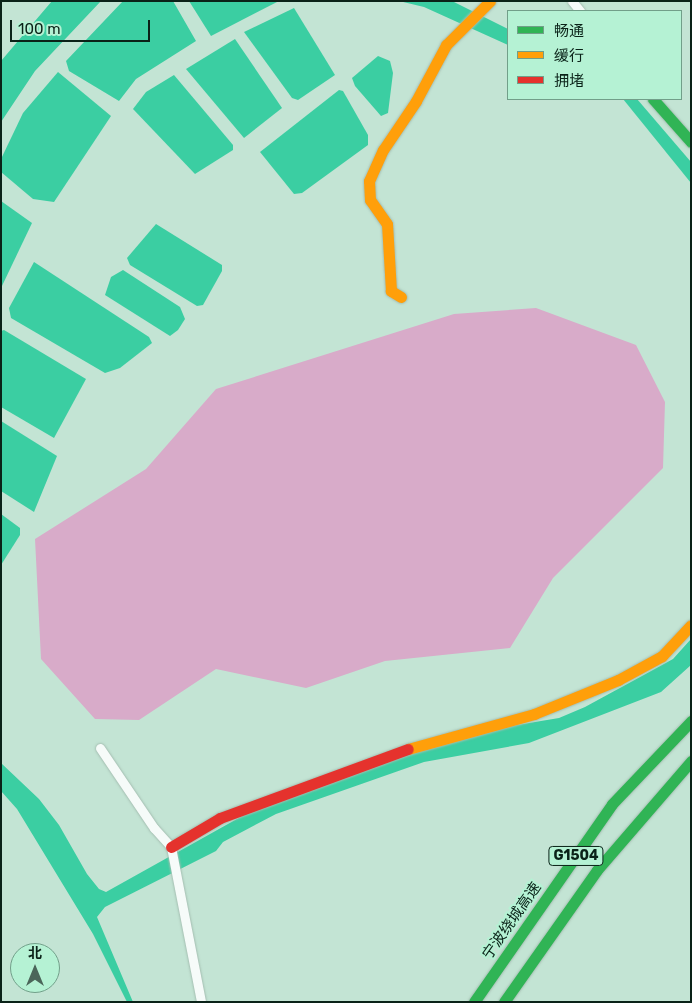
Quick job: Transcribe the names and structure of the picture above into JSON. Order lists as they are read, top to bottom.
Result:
{
  "streets": {
    "main road": ["G1504", "宁波绕城高速"]
  },
  "legend": ["畅通", "缓行", "拥堵"],
  "scale_bar": "100 m",
  "north": "top"
}
